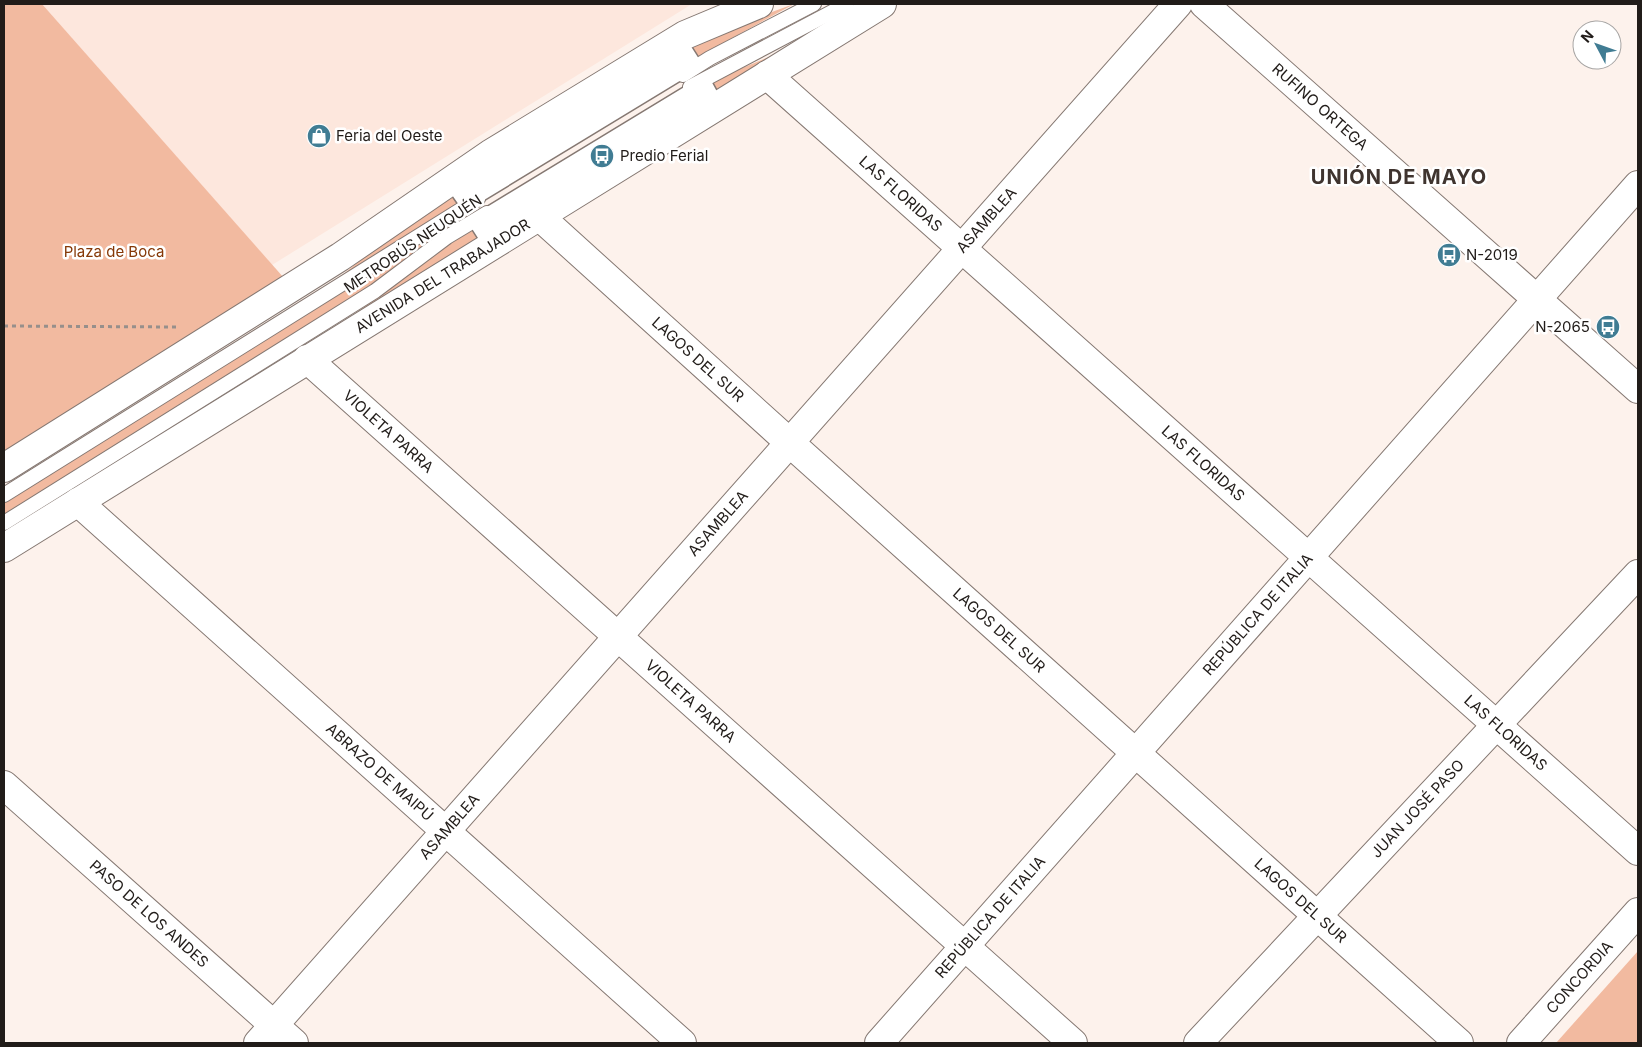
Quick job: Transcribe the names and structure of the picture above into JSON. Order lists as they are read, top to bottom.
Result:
{
  "streets": {
    "street": [
      "RUFINO ORTEGA",
      "LAS FLORIDAS",
      "ASAMBLEA",
      "AVENIDA DEL TRABAJADOR",
      "LAGOS DEL SUR",
      "VIOLETA PARRA",
      "REPÚBLICA DE ITALIA",
      "ABRAZO DE MAIPÚ",
      "JUAN JOSÉ PASO",
      "PASO DE LOS ANDES",
      "CONCORDIA"
    ],
    "lane": ["METROBÚS NEUQUÉN"]
  },
  "crossings": [
    ["RUFINO ORTEGA", "REPÚBLICA DE ITALIA"],
    ["LAS FLORIDAS", "ASAMBLEA"],
    ["LAS FLORIDAS", "AVENIDA DEL TRABAJADOR"],
    ["LAS FLORIDAS", "REPÚBLICA DE ITALIA"],
    ["LAS FLORIDAS", "JUAN JOSÉ PASO"],
    ["ASAMBLEA", "LAGOS DEL SUR"],
    ["ASAMBLEA", "VIOLETA PARRA"],
    ["ASAMBLEA", "ABRAZO DE MAIPÚ"],
    ["ASAMBLEA", "PASO DE LOS ANDES"],
    ["AVENIDA DEL TRABAJADOR", "LAGOS DEL SUR"],
    ["AVENIDA DEL TRABAJADOR", "VIOLETA PARRA"],
    ["AVENIDA DEL TRABAJADOR", "ABRAZO DE MAIPÚ"],
    ["LAGOS DEL SUR", "REPÚBLICA DE ITALIA"],
    ["LAGOS DEL SUR", "JUAN JOSÉ PASO"],
    ["VIOLETA PARRA", "REPÚBLICA DE ITALIA"]
  ],
  "districts": ["UNIÓN DE MAYO"],
  "parks": ["Plaza de Boca"],
  "places": {
    "shop": ["Feria del Oeste"],
    "bus stop": ["Predio Ferial", "N-2019", "N-2065"]
  },
  "north": "top left"
}
